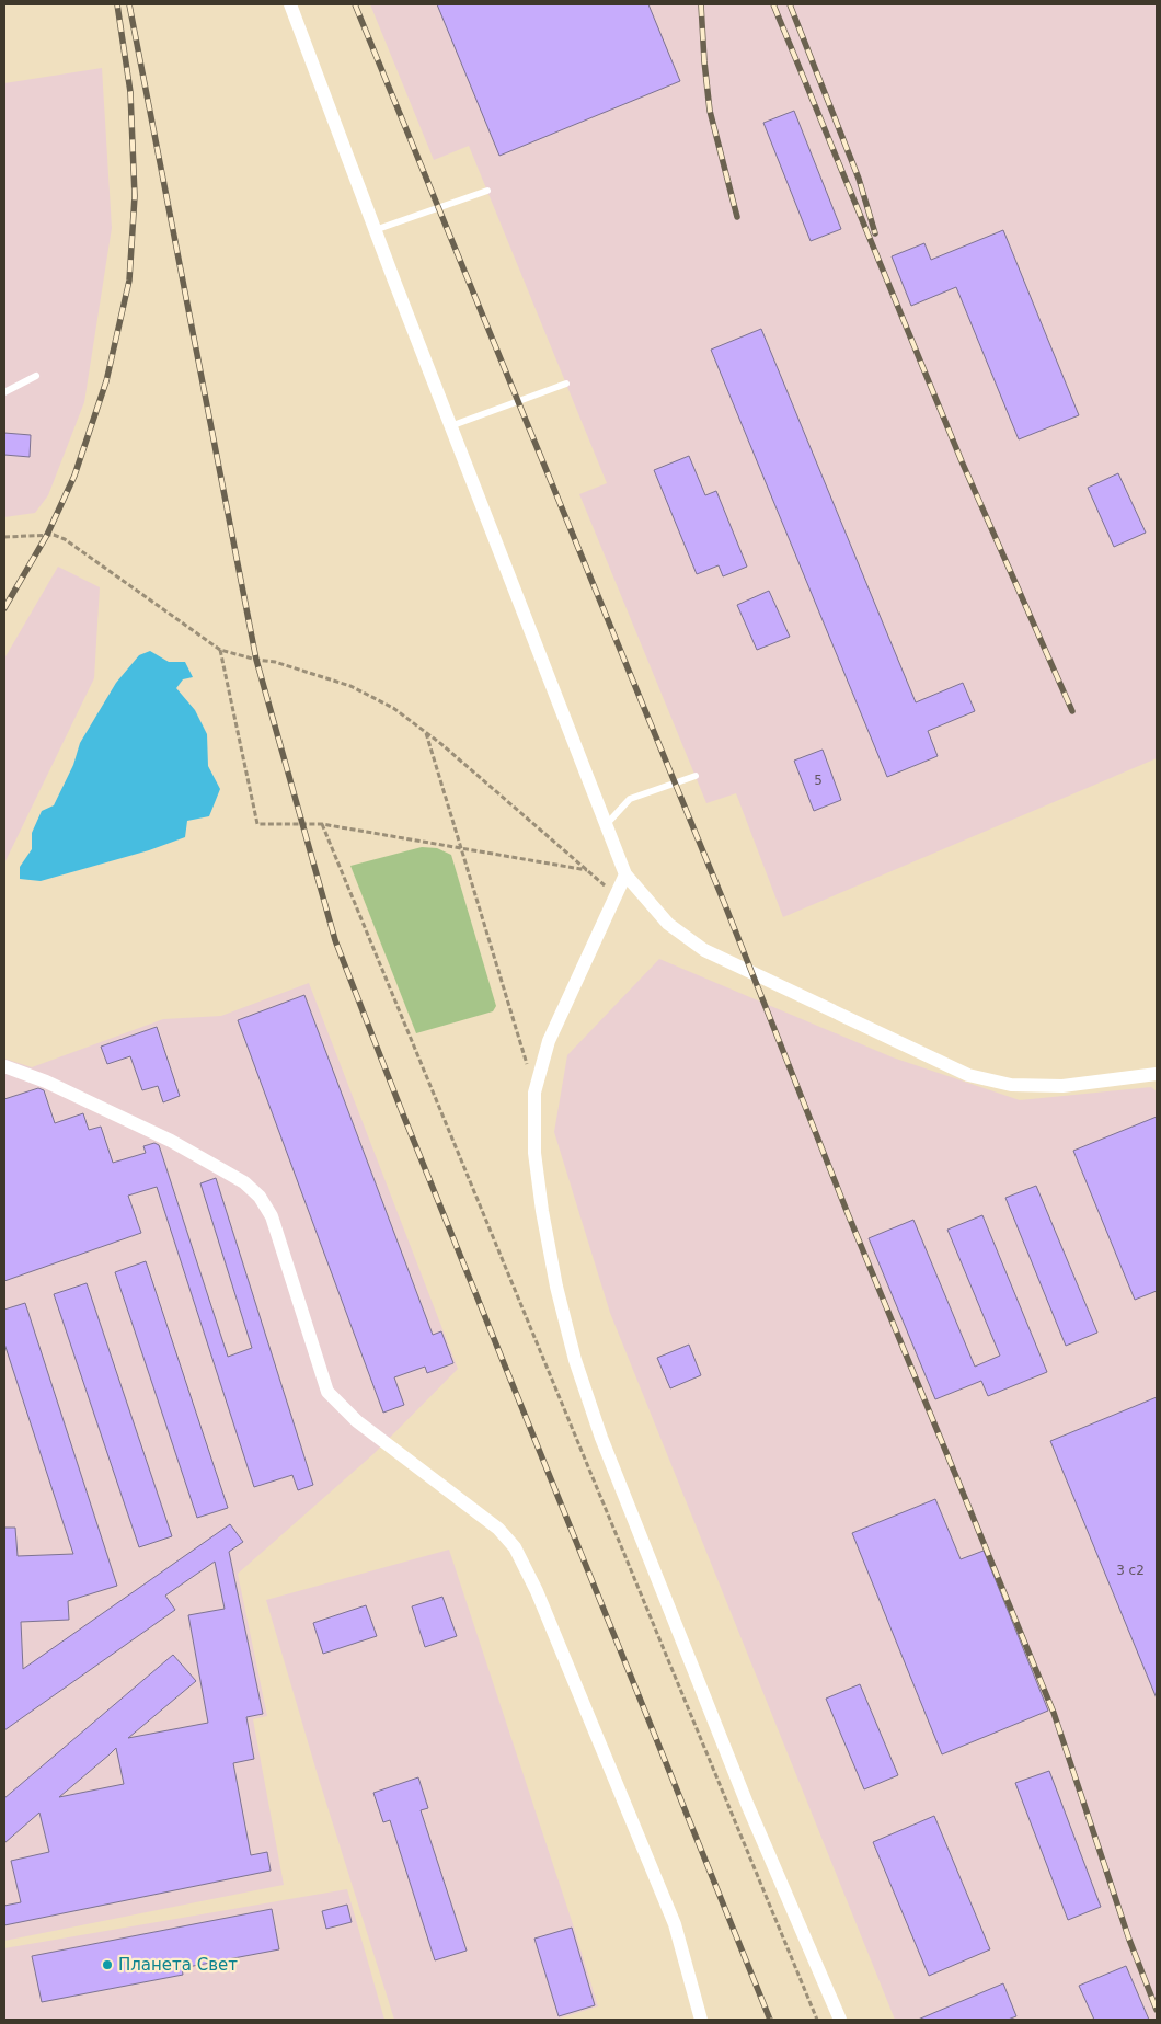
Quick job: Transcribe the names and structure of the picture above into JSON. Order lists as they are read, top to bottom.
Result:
{
  "places": ["Планета Свет"],
  "house_numbers": ["5", "3 с2"]
}
